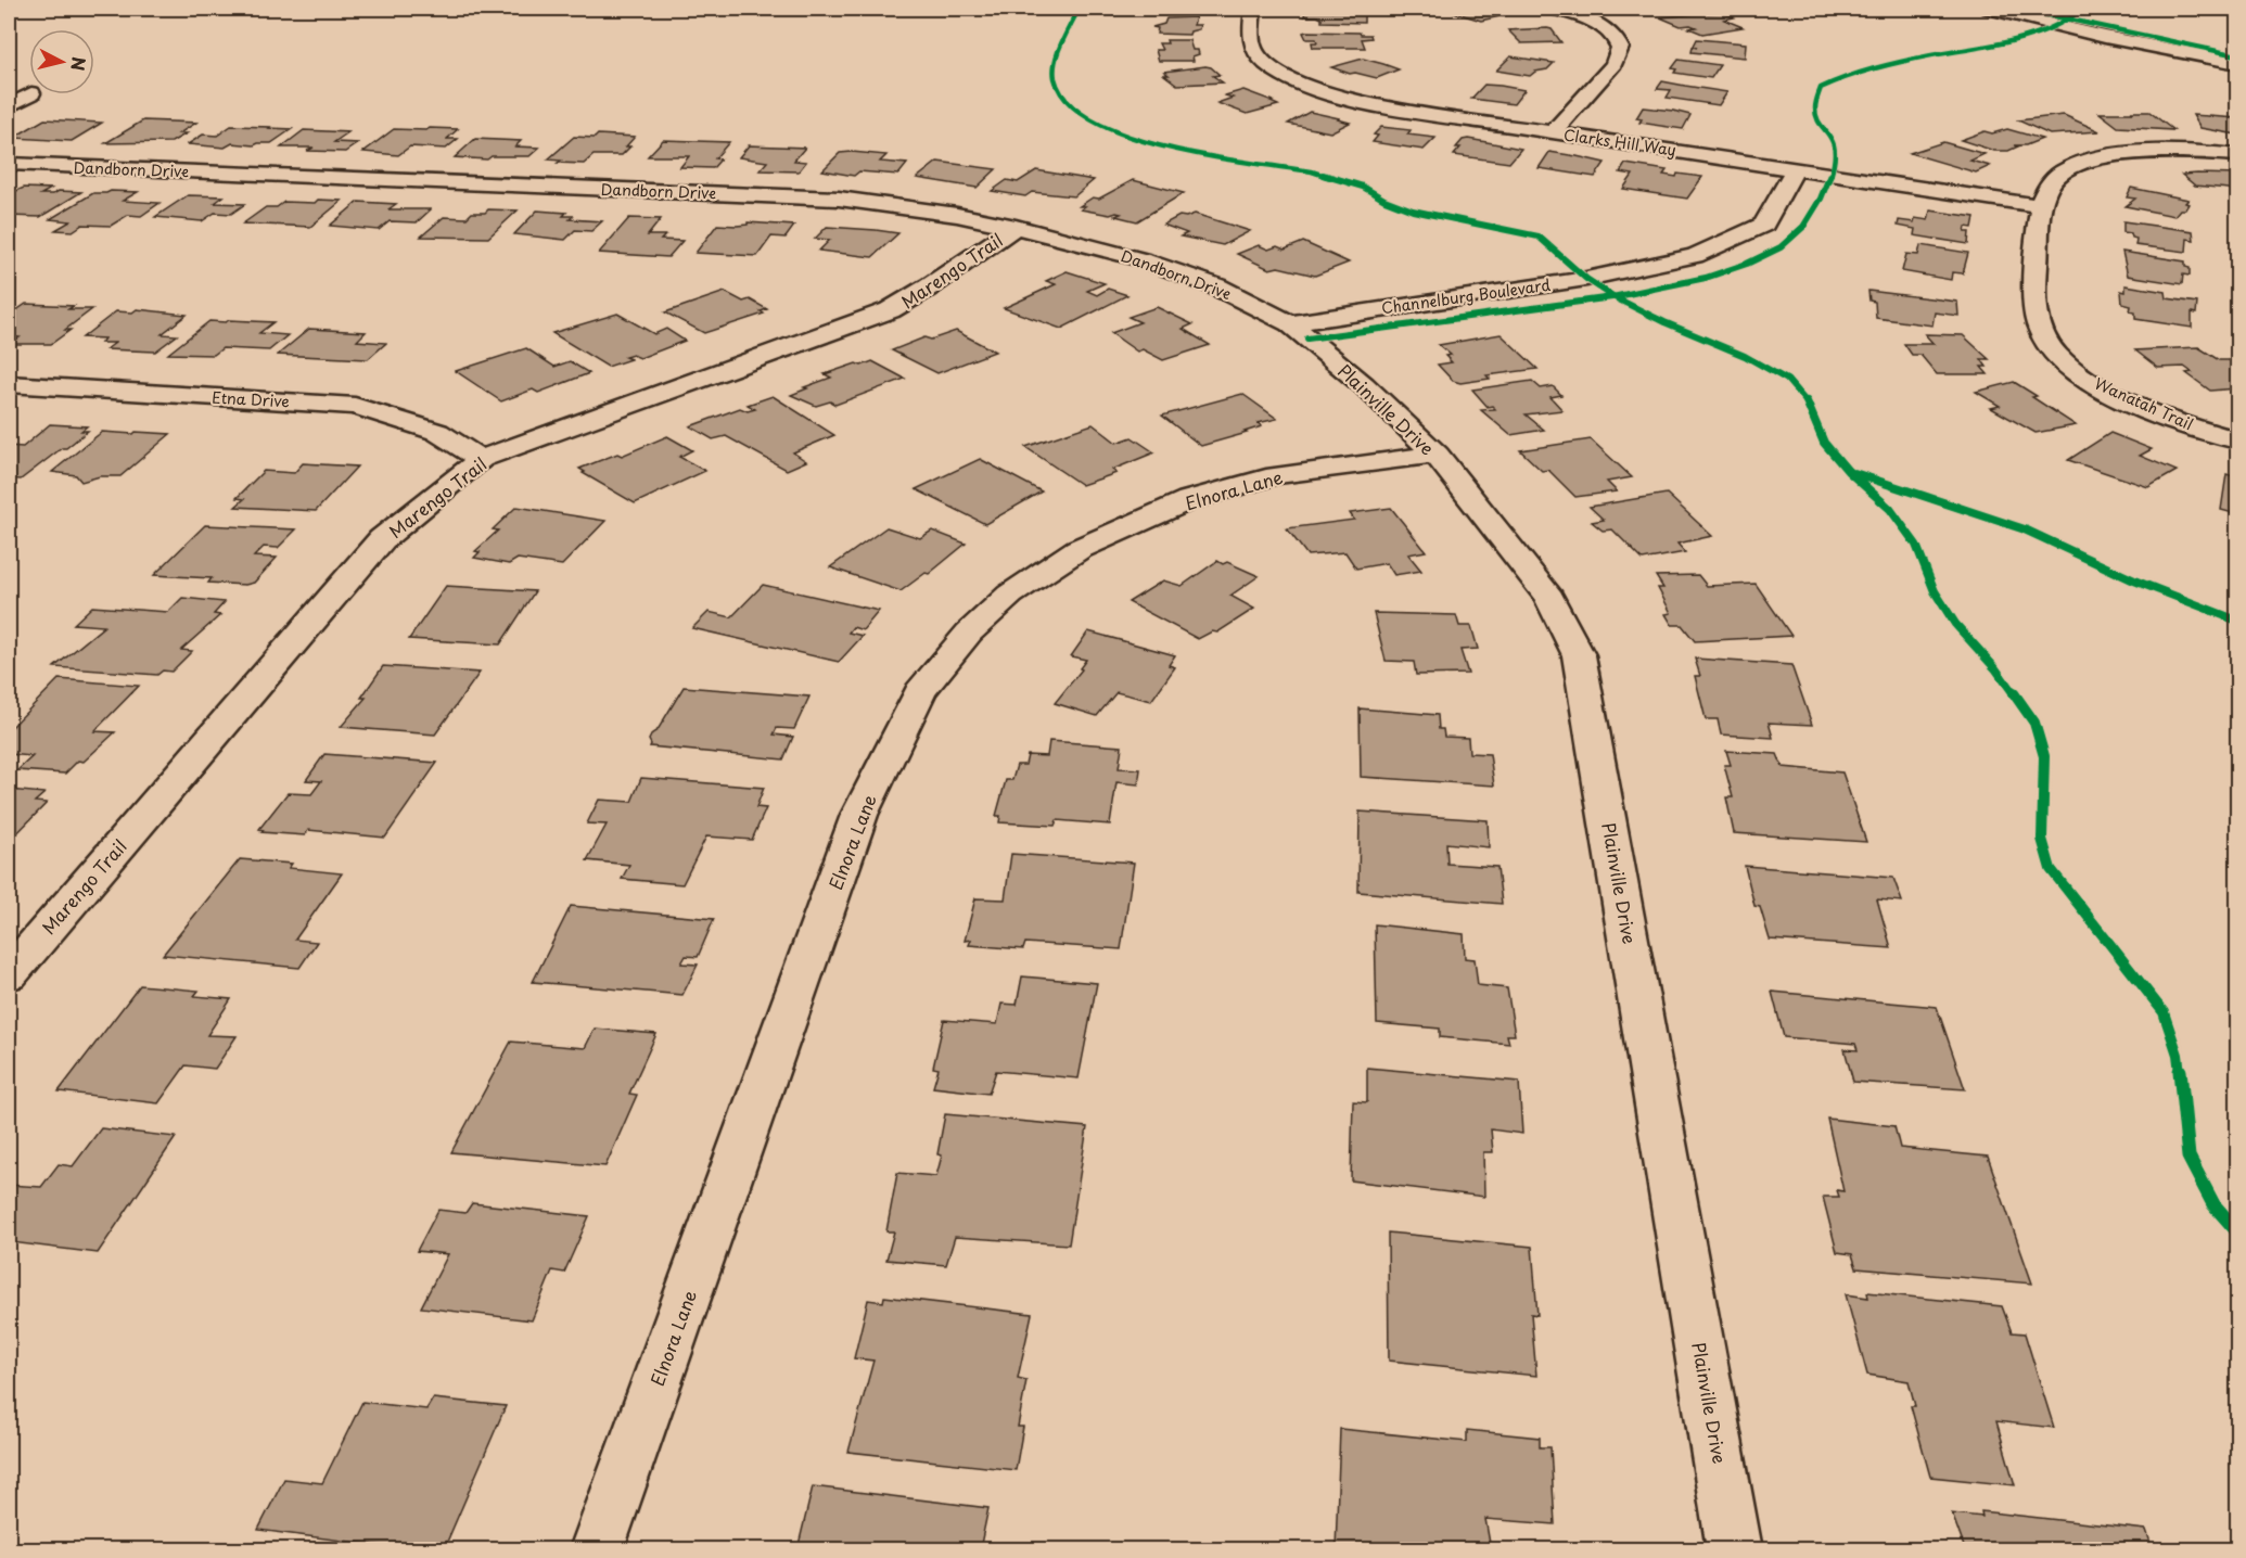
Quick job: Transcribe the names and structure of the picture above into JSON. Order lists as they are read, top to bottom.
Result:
{
  "streets": {
    "street": [
      "Clarks Hill Way",
      "Dandborn Drive",
      "Marengo Trail",
      "Channelburg Boulevard",
      "Etna Drive",
      "Wanatah Trail",
      "Plainville Drive",
      "Elnora Lane"
    ]
  },
  "crossings": [
    ["Clarks Hill Way", "Channelburg Boulevard"],
    ["Clarks Hill Way", "Wanatah Trail"],
    ["Dandborn Drive", "Marengo Trail"],
    ["Dandborn Drive", "Channelburg Boulevard"],
    ["Dandborn Drive", "Plainville Drive"],
    ["Marengo Trail", "Etna Drive"],
    ["Channelburg Boulevard", "Plainville Drive"],
    ["Plainville Drive", "Elnora Lane"]
  ],
  "north": "right"
}
